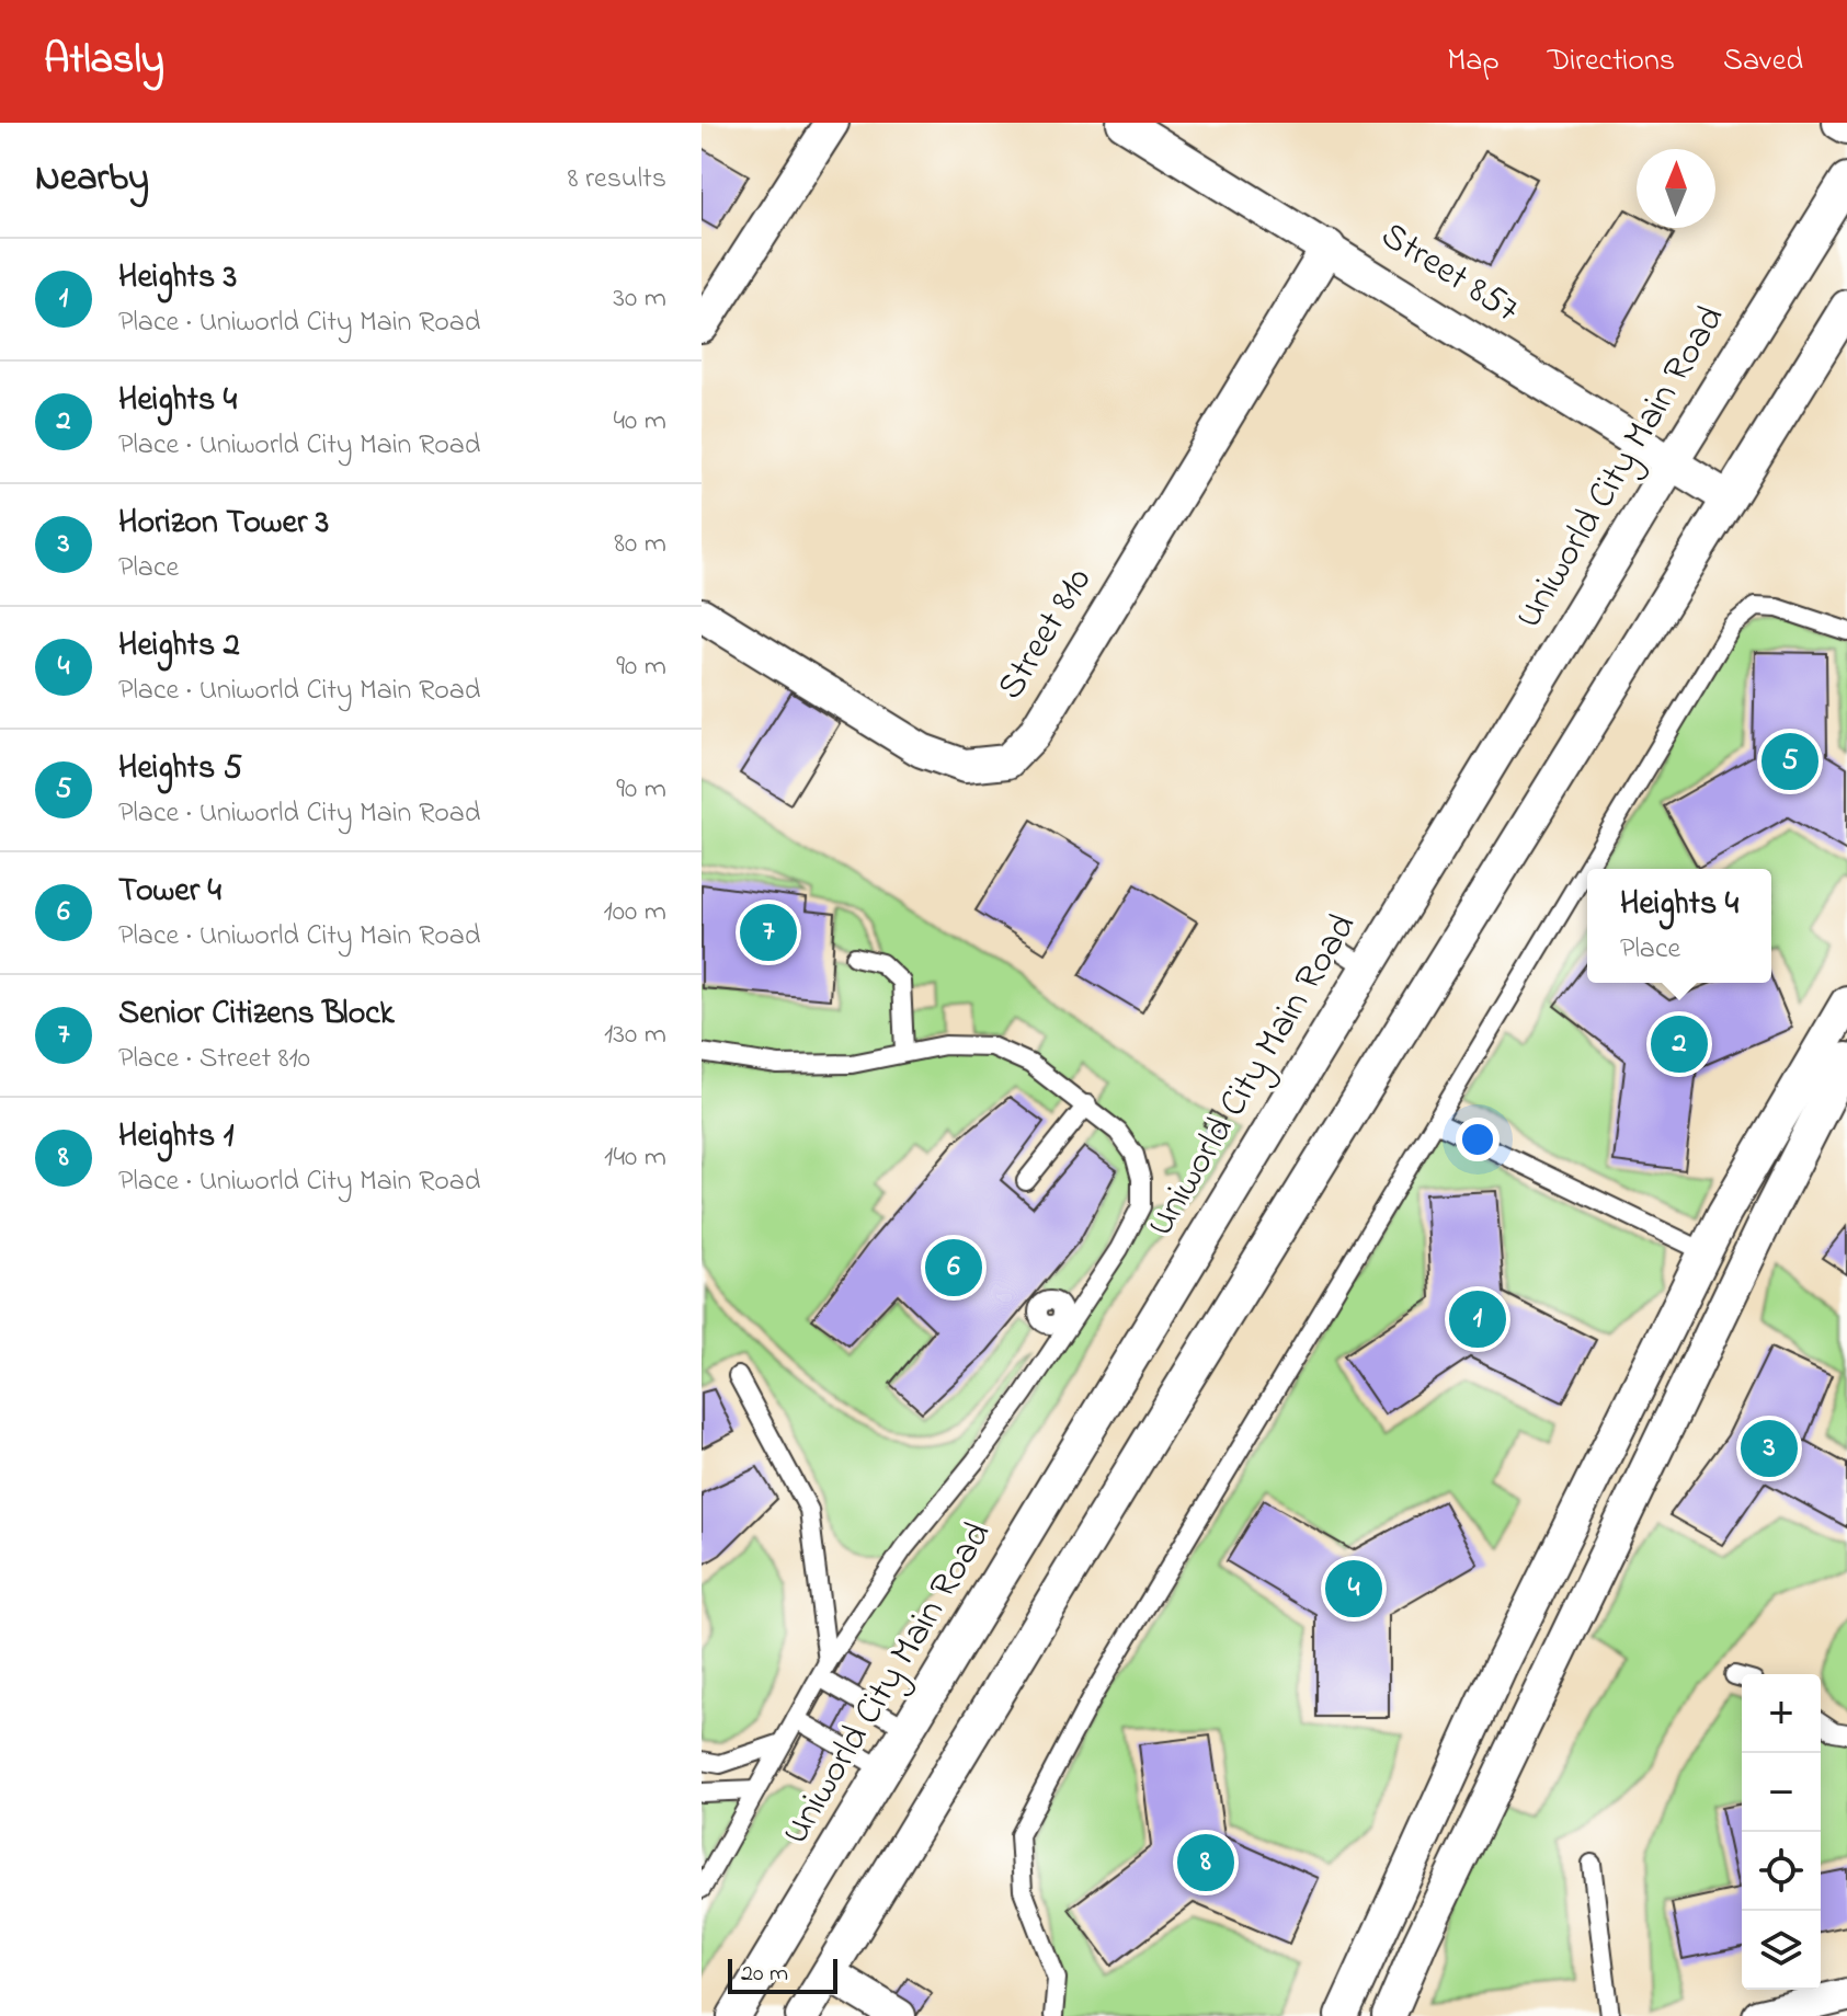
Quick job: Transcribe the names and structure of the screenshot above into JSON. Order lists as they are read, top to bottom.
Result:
{
  "streets": {
    "street": ["Street 857", "Uniworld City Main Road", "Street 810"]
  },
  "crossings": [
    ["Street 857", "Uniworld City Main Road"],
    ["Street 857", "Street 810"]
  ],
  "scale_bar": "20 m",
  "north": "top",
  "page": {
    "header": "Atlasly",
    "nav": ["Map", "Directions", "Saved"],
    "heading": ["Nearby", "8 results"],
    "list": [
      {
        "mark": "1",
        "name": "Heights 3",
        "note": "Place · Uniworld City Main Road",
        "value": "30 m"
      },
      {
        "mark": "2",
        "name": "Heights 4",
        "note": "Place · Uniworld City Main Road",
        "value": "40 m"
      },
      {
        "mark": "3",
        "name": "Horizon Tower 3",
        "note": "Place",
        "value": "80 m"
      },
      {
        "mark": "4",
        "name": "Heights 2",
        "note": "Place · Uniworld City Main Road",
        "value": "90 m"
      },
      {
        "mark": "5",
        "name": "Heights 5",
        "note": "Place · Uniworld City Main Road",
        "value": "90 m"
      },
      {
        "mark": "6",
        "name": "Tower 4",
        "note": "Place · Uniworld City Main Road",
        "value": "100 m"
      },
      {
        "mark": "7",
        "name": "Senior Citizens Block",
        "note": "Place · Street 810",
        "value": "130 m"
      },
      {
        "mark": "8",
        "name": "Heights 1",
        "note": "Place · Uniworld City Main Road",
        "value": "140 m"
      }
    ],
    "pins": [
      "5",
      "7",
      "2",
      "6",
      "1",
      "3",
      "4",
      "8"
    ],
    "popup": ["Heights 4", "Place"],
    "map_buttons": ["+", "−"],
    "scale": "20 m"
  }
}
